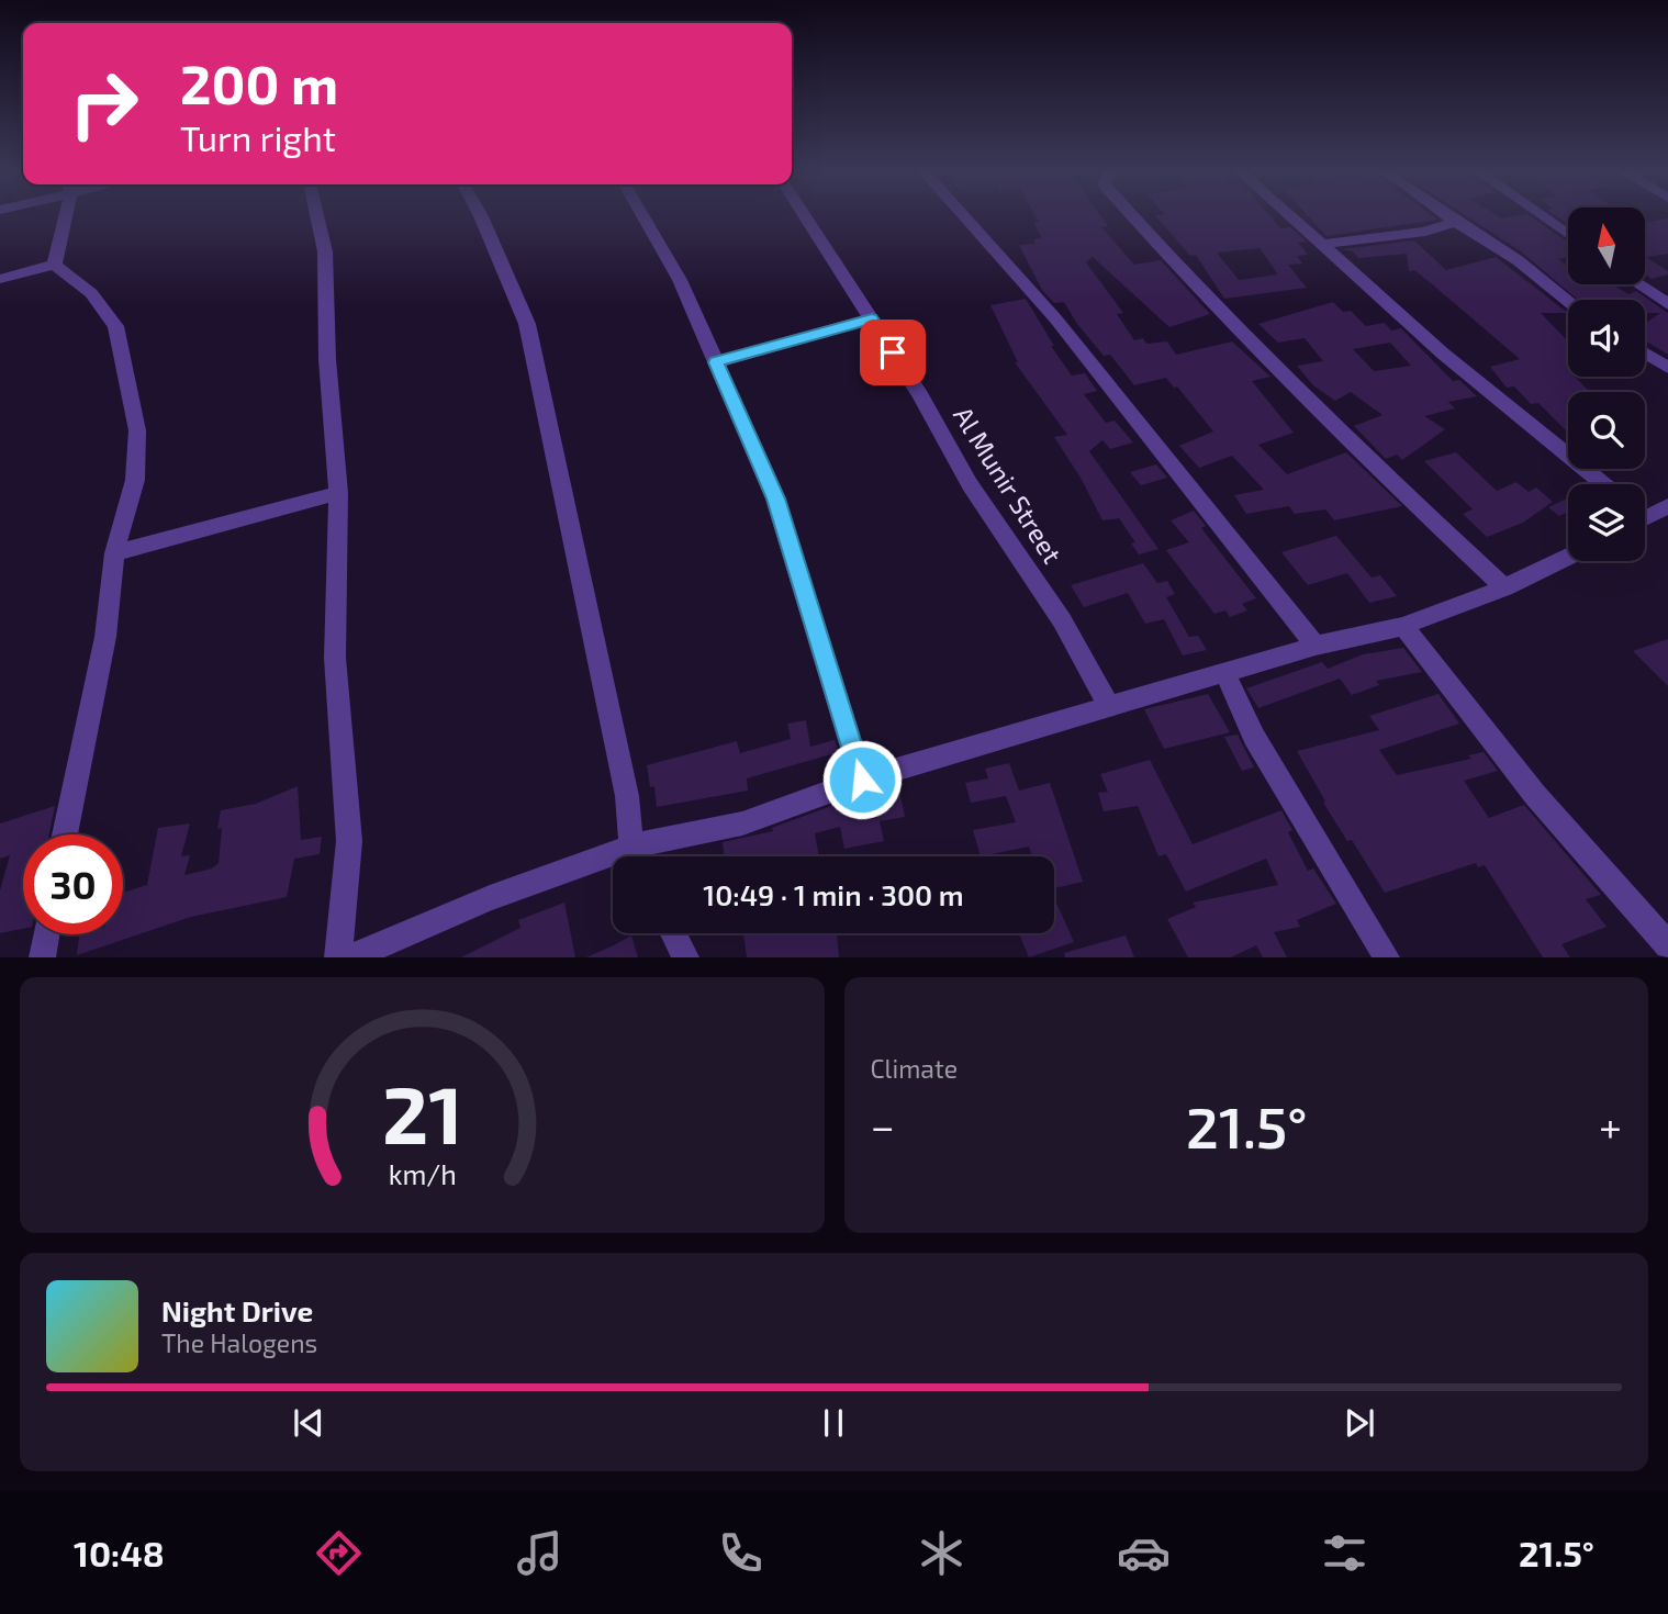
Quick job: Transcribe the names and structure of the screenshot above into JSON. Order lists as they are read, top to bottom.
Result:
{
  "streets": {
    "street": ["Al Munir Street"]
  },
  "north": "top",
  "page": {
    "turn": ["200 m", "Turn right"],
    "limit": "30",
    "trip": "10:49 · 1 min · 300 m",
    "tile": "Climate",
    "heat": ["−", "21.5°", "+"],
    "song": ["Night Drive", "The Halogens"],
    "tabs": ["10:48", "21.5°"],
    "gauge": ["21", "km/h"]
  }
}
